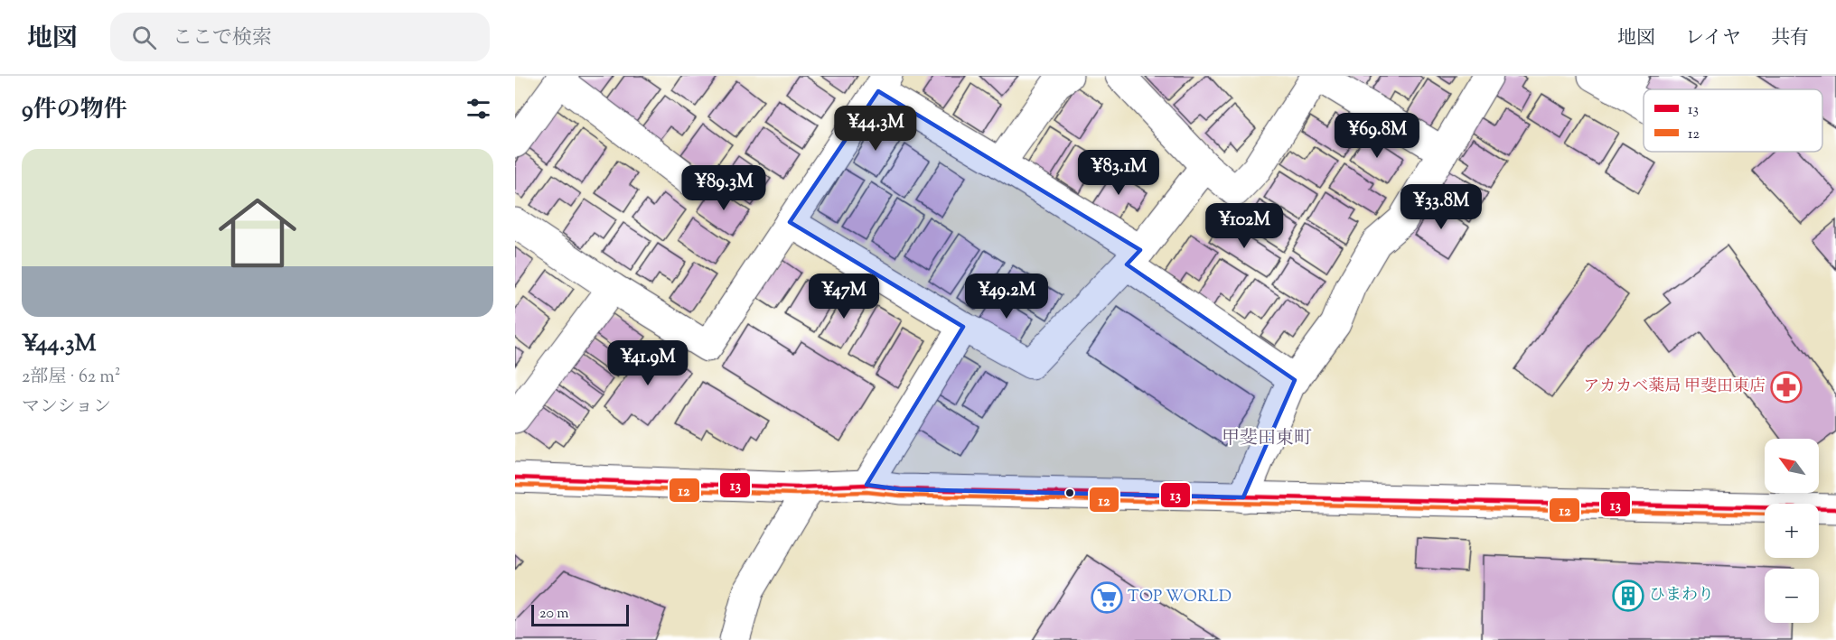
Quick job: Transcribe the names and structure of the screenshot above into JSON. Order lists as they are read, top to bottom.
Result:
{
  "districts": ["甲斐田東町"],
  "places": {
    "pharmacy": ["アカカベ薬局 甲斐田東店"],
    "building": ["ひまわり"],
    "supermarket": ["TOP WORLD"]
  },
  "lines": ["transit line 13", "transit line 12"],
  "legend": ["13", "12"],
  "scale_bar": "20 m",
  "north": "top left",
  "page": {
    "header": "地図",
    "search": "ここで検索",
    "nav": ["地図", "レイヤ", "共有"],
    "heading": "9件の物件",
    "price": [
      "¥44.3M",
      "¥69.8M",
      "¥83.1M",
      "¥89.3M",
      "¥33.8M",
      "¥102M",
      "¥47M",
      "¥49.2M",
      "¥41.9M"
    ],
    "list": [
      {
        "name": "¥44.3M",
        "note": "2部屋 · 62 m² · マンション"
      }
    ],
    "map_buttons": ["+", "−"],
    "scale": "20 m"
  }
}
